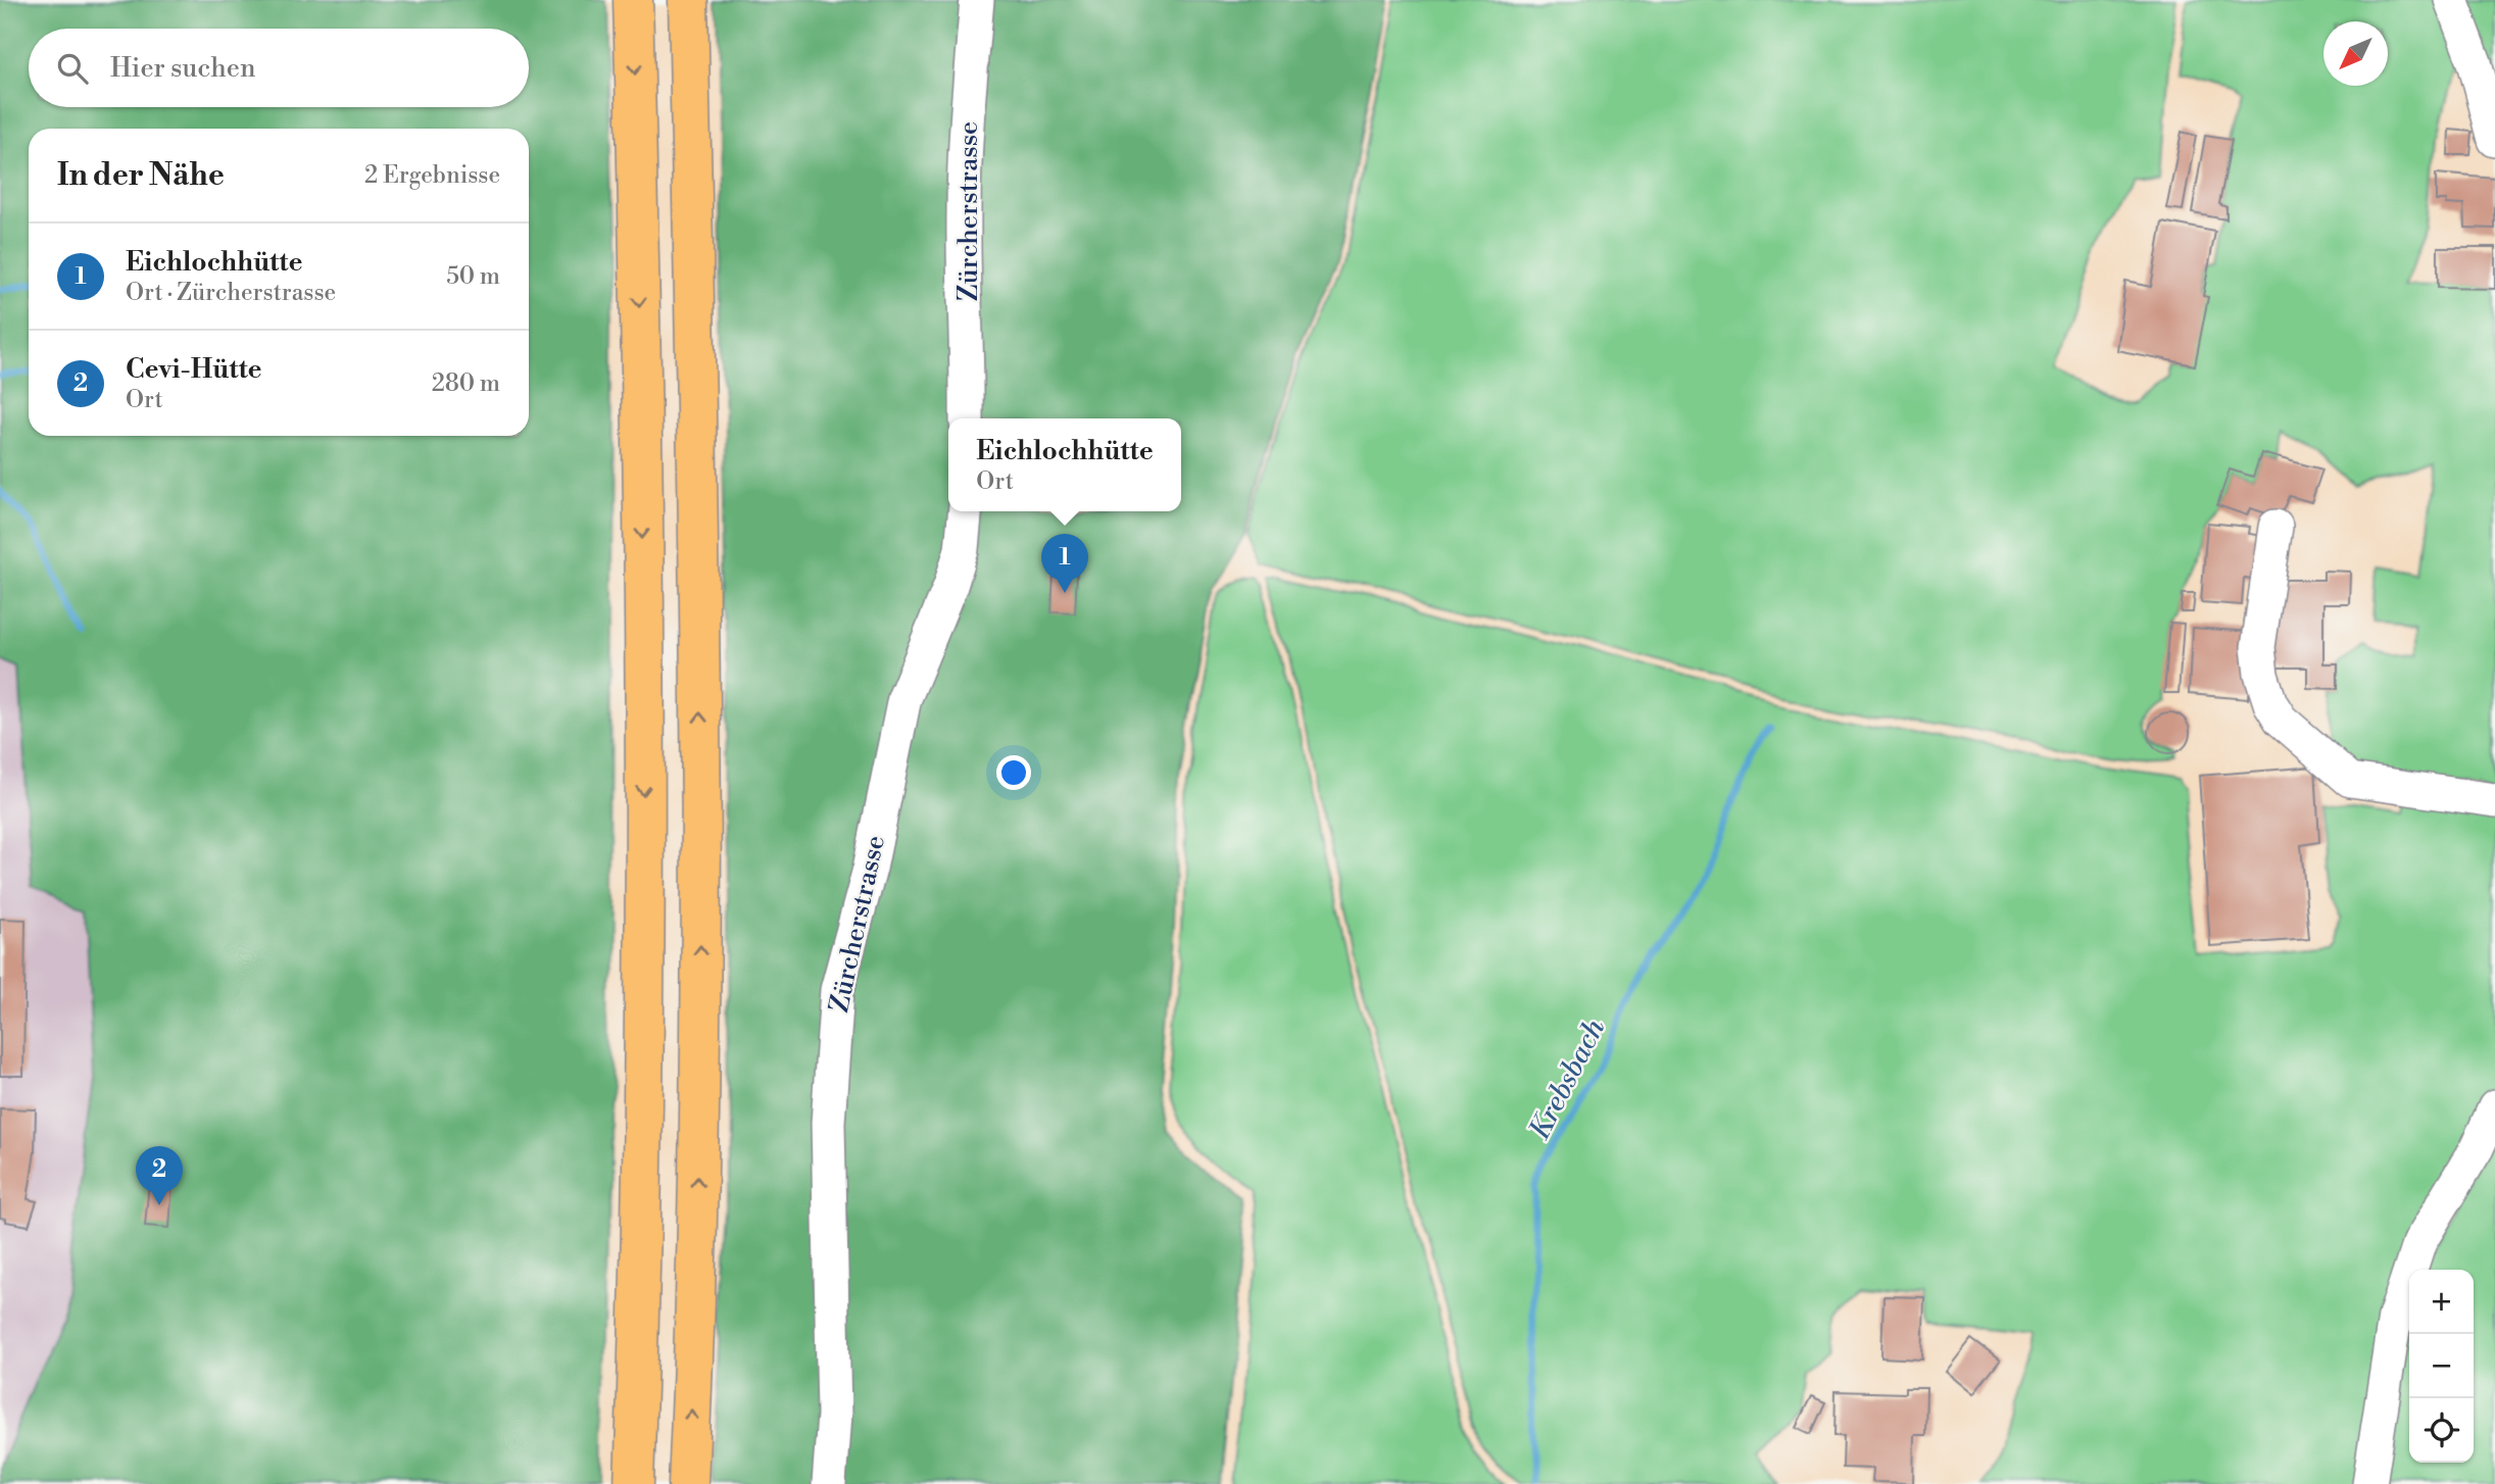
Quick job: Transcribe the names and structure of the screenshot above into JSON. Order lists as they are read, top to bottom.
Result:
{
  "streets": {
    "street": ["Zürcherstrasse"]
  },
  "water": ["Krebsbach"],
  "north": "bottom left",
  "page": {
    "search": "Hier suchen",
    "heading": ["In der Nähe", "2 Ergebnisse"],
    "list": [
      {
        "mark": "1",
        "name": "Eichlochhütte",
        "note": "Ort · Zürcherstrasse",
        "value": "50 m"
      },
      {
        "mark": "2",
        "name": "Cevi-Hütte",
        "note": "Ort",
        "value": "280 m"
      }
    ],
    "popup": ["Eichlochhütte", "Ort"],
    "pins": ["1", "2"],
    "map_buttons": ["+", "−"]
  }
}
